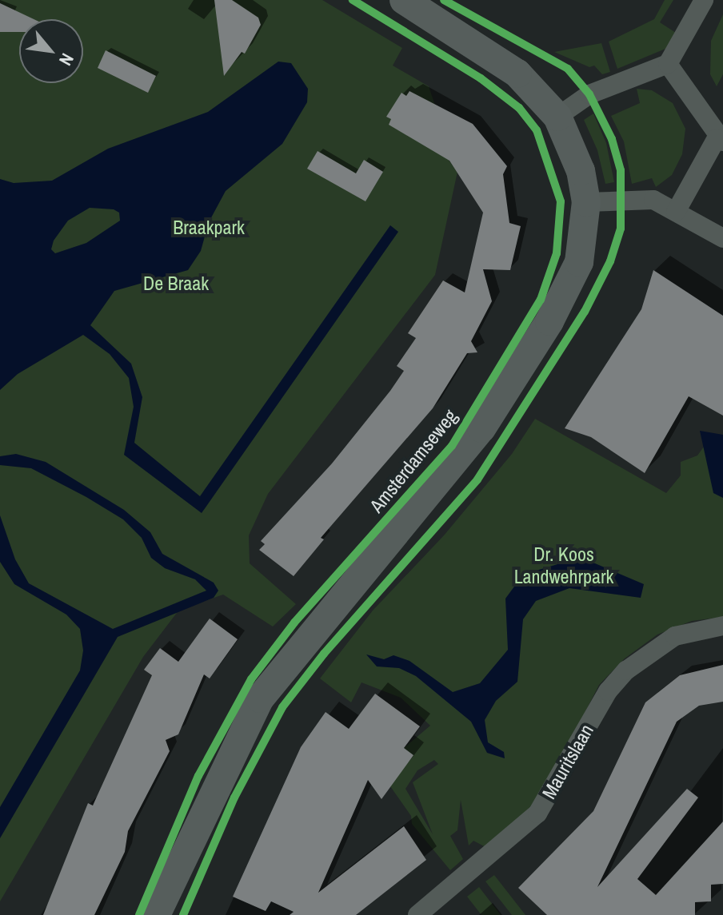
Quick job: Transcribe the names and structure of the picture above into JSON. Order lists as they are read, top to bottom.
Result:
{
  "streets": {
    "main road": ["Amsterdamseweg"],
    "street": ["Mauritslaan"]
  },
  "parks": ["Braakpark", "De Braak", "Dr. Koos Landwehrpark"],
  "north": "bottom right"
}
